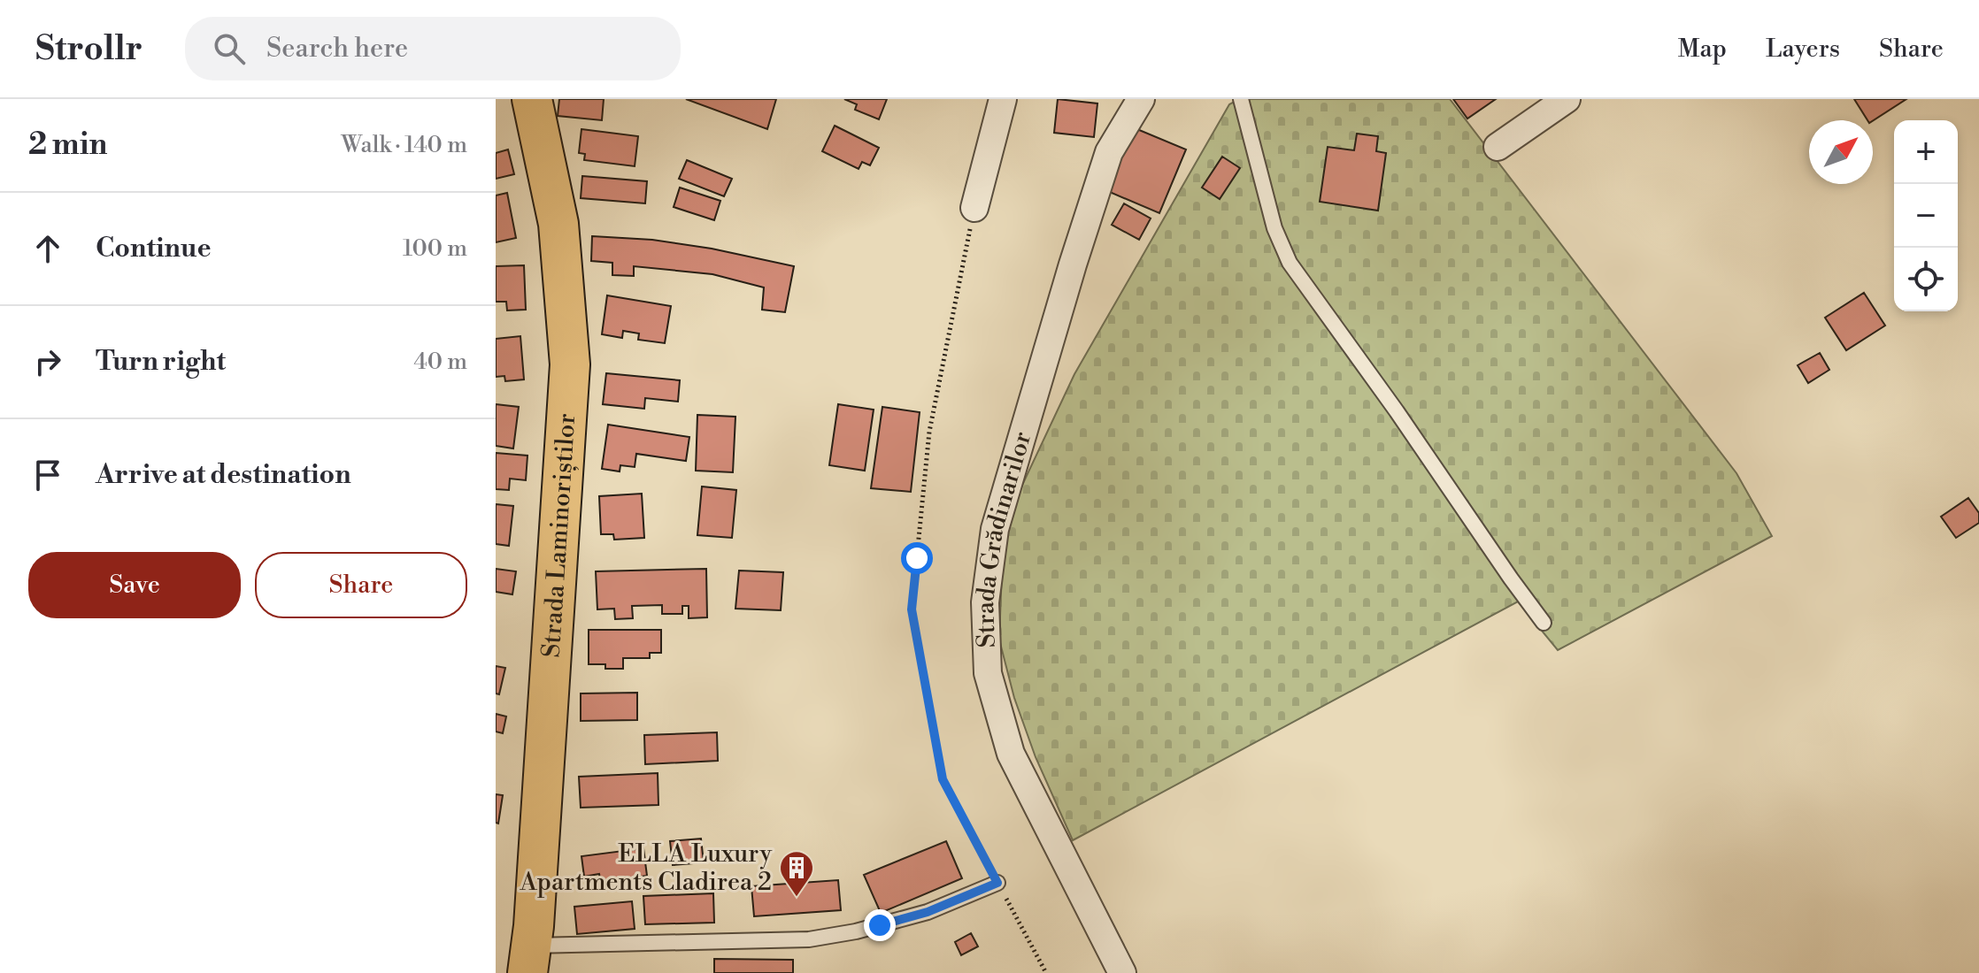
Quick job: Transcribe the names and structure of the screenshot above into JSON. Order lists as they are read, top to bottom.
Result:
{
  "streets": {
    "main road": ["Strada Laminoriștilor"],
    "street": ["Strada Grădinarilor"]
  },
  "places": {
    "building": ["ELLA Luxury Apartments Cladirea 2"]
  },
  "north": "top right",
  "page": {
    "header": "Strollr",
    "search": "Search here",
    "nav": ["Map", "Layers", "Share"],
    "heading": ["2 min", "Walk · 140 m"],
    "map_buttons": ["+", "−"],
    "list": [
      ["Continue", "100 m"],
      ["Turn right", "40 m"],
      "Arrive at destination"
    ],
    "buttons": ["Save", "Share"]
  }
}
